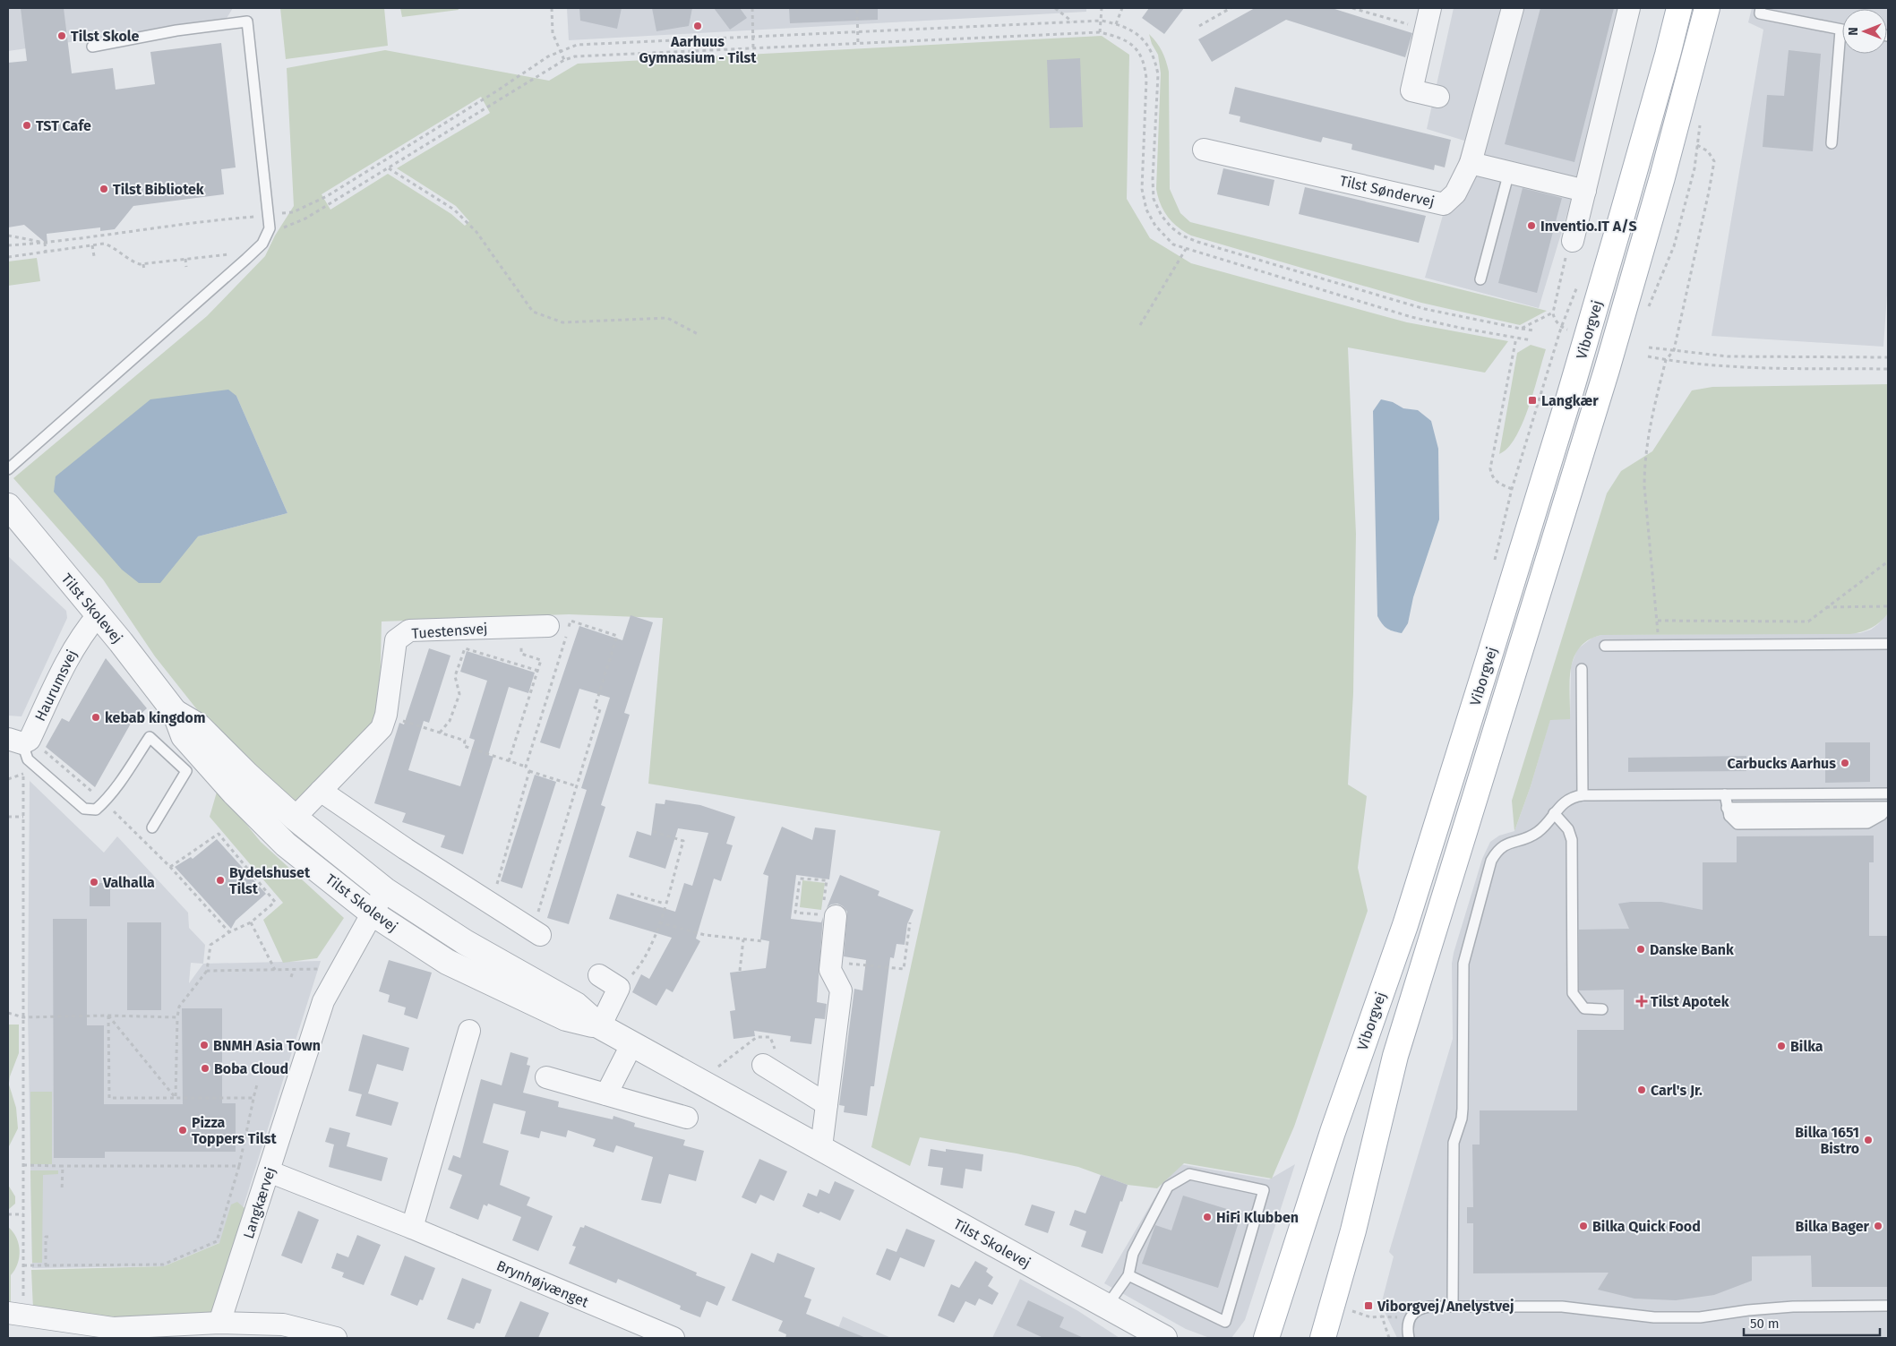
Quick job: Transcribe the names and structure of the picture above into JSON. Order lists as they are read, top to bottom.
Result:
{
  "streets": {
    "main road": ["Viborgvej"],
    "street": [
      "Tilst Søndervej",
      "Tilst Skolevej",
      "Tuestensvej",
      "Haurumsvej",
      "Langkærvej",
      "Brynhøjvænget"
    ]
  },
  "crossings": [
    ["Tilst Skolevej", "Tuestensvej"],
    ["Tilst Skolevej", "Haurumsvej"],
    ["Tilst Skolevej", "Langkærvej"],
    ["Langkærvej", "Brynhøjvænget"]
  ],
  "places": {
    "other": [
      "Aarhuus Gymnasium - Tilst",
      "Tilst Skole",
      "TST Cafe",
      "Tilst Bibliotek",
      "Inventio.IT A/S",
      "kebab kingdom",
      "Carbucks Aarhus",
      "Bydelshuset Tilst",
      "Valhalla",
      "Danske Bank",
      "BNMH Asia Town",
      "Bilka",
      "Boba Cloud",
      "Carl's Jr.",
      "Pizza Toppers Tilst",
      "Bilka 1651 Bistro",
      "HiFi Klubben",
      "Bilka Quick Food",
      "Bilka Bager"
    ],
    "transit": ["Langkær", "Viborgvej/Anelystvej"],
    "health": ["Tilst Apotek"]
  },
  "scale_bar": "50 m",
  "north": "left"
}
